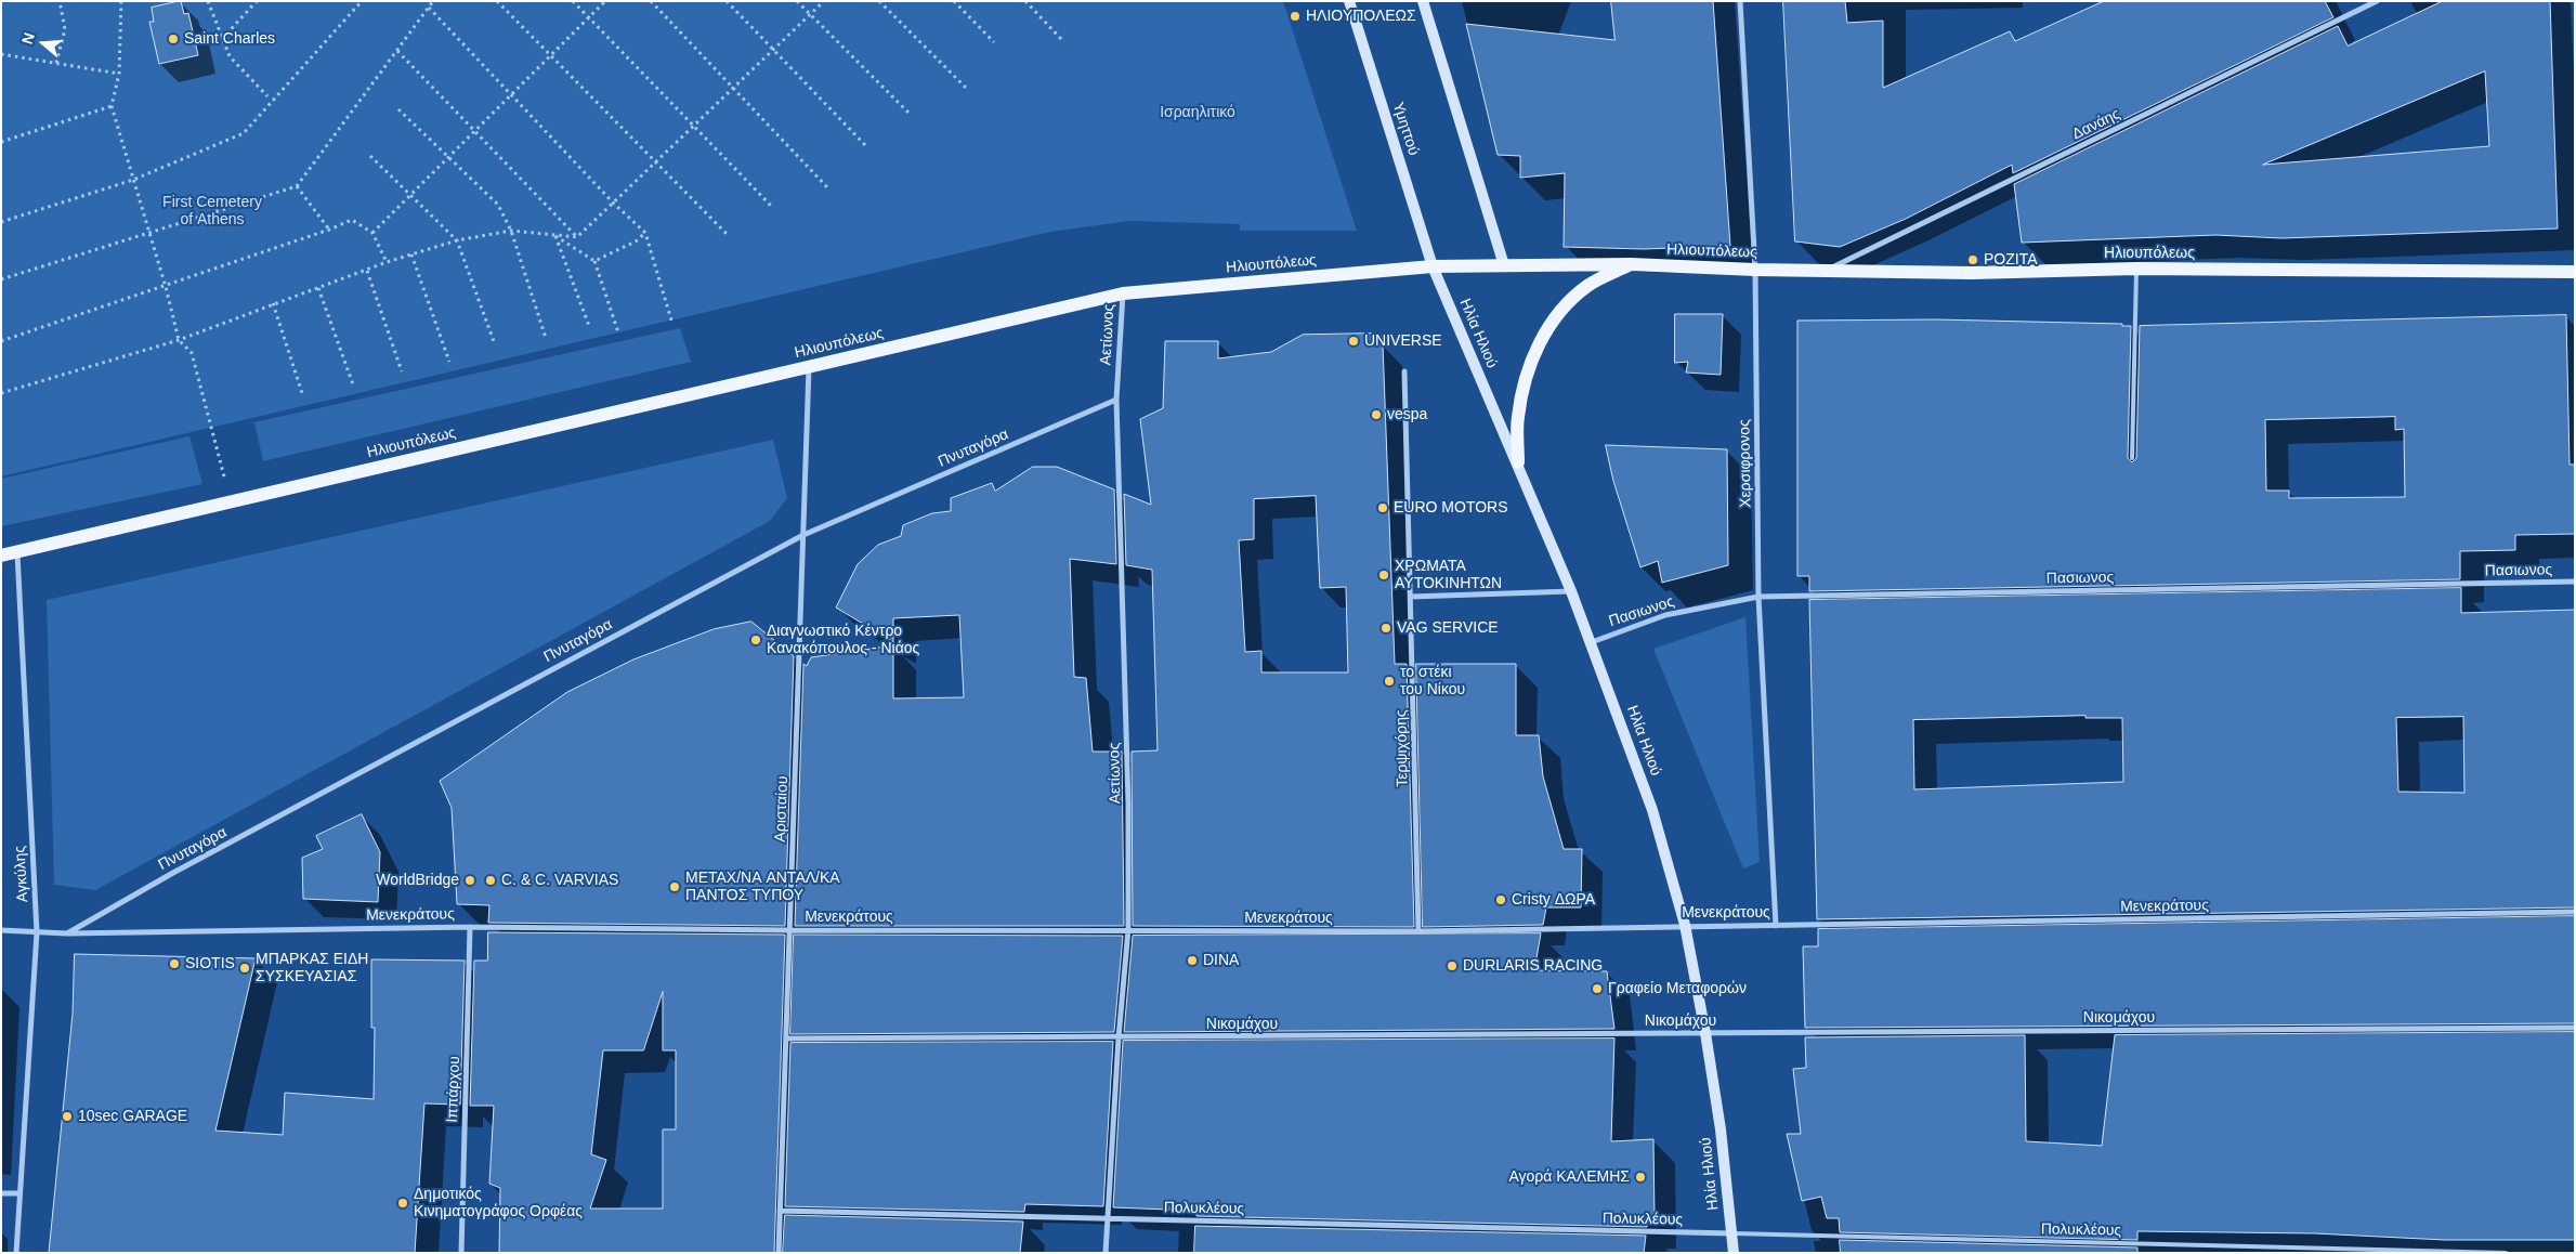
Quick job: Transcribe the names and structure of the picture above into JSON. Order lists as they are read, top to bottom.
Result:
{
  "streets": {
    "main road": ["Υμηττού", "Ηλιουπόλεως", "Ηλία Ηλιού"],
    "street": [
      "Δανάης",
      "Αετίωνος",
      "Πνυταγόρα",
      "Χερσιφρονος",
      "Πασιωνος",
      "Τερψιχόρης",
      "Αρισταίου",
      "Αγκύλης",
      "Μενεκράτους",
      "Νικομάχου",
      "Ιππάρχου",
      "Πολυκλέους"
    ]
  },
  "crossings": [
    ["Δανάης", "Ηλιουπόλεως"],
    ["Υμηττού", "Ηλιουπόλεως"],
    ["Υμηττού", "Ηλία Ηλιού"],
    ["Ηλιουπόλεως", "Ηλία Ηλιού"],
    ["Ηλιουπόλεως", "Αετίωνος"],
    ["Ηλιουπόλεως", "Χερσιφρονος"],
    ["Ηλιουπόλεως", "Αρισταίου"],
    ["Ηλιουπόλεως", "Αγκύλης"],
    ["Ηλία Ηλιού", "Πασιωνος"],
    ["Ηλία Ηλιού", "Μενεκράτους"],
    ["Ηλία Ηλιού", "Νικομάχου"],
    ["Ηλία Ηλιού", "Πολυκλέους"],
    ["Αετίωνος", "Πνυταγόρα"],
    ["Αετίωνος", "Μενεκράτους"],
    ["Αετίωνος", "Νικομάχου"],
    ["Αετίωνος", "Πολυκλέους"],
    ["Πνυταγόρα", "Αρισταίου"],
    ["Πνυταγόρα", "Μενεκράτους"],
    ["Χερσιφρονος", "Πασιωνος"],
    ["Χερσιφρονος", "Μενεκράτους"],
    ["Τερψιχόρης", "Μενεκράτους"],
    ["Αρισταίου", "Μενεκράτους"],
    ["Αρισταίου", "Νικομάχου"],
    ["Αρισταίου", "Πολυκλέους"],
    ["Αγκύλης", "Μενεκράτους"],
    ["Μενεκράτους", "Ιππάρχου"]
  ],
  "parks": ["Ισραηλιτικό", "First Cemetery of Athens"],
  "places": [
    "ΗΛΙΟΥΠΟΛΕΩΣ",
    "Saint Charles",
    "ΡΟΖΙΤΑ",
    "UNIVERSE",
    "vespa",
    "EURO MOTORS",
    "ΧΡΩΜΑΤΑ ΑΥΤΟΚΙΝΗΤΩΝ",
    "VAG SERVICE",
    "Διαγνωστικό Κέντρο Κανακόπουλος - Νιάος",
    "το στέκι του Νίκου",
    "WorldBridge",
    "C. & C. VARVIAS",
    "ΜΕΤΑΧ/ΝΑ ΑΝΤΑΛ/ΚΑ ΠΑΝΤΟΣ ΤΥΠΟΥ",
    "Cristy ΔΩΡΑ",
    "DINA",
    "SIOTIS",
    "DURLARIS RACING",
    "ΜΠΑΡΚΑΣ ΕΙΔΗ ΣΥΣΚΕΥΑΣΙΑΣ",
    "Γραφείο Μεταφορών",
    "10sec GARAGE",
    "Αγορά ΚΑΛΕΜΗΣ",
    "Δημοτικός Κινηματογράφος Ορφέας"
  ],
  "north": "left"
}
